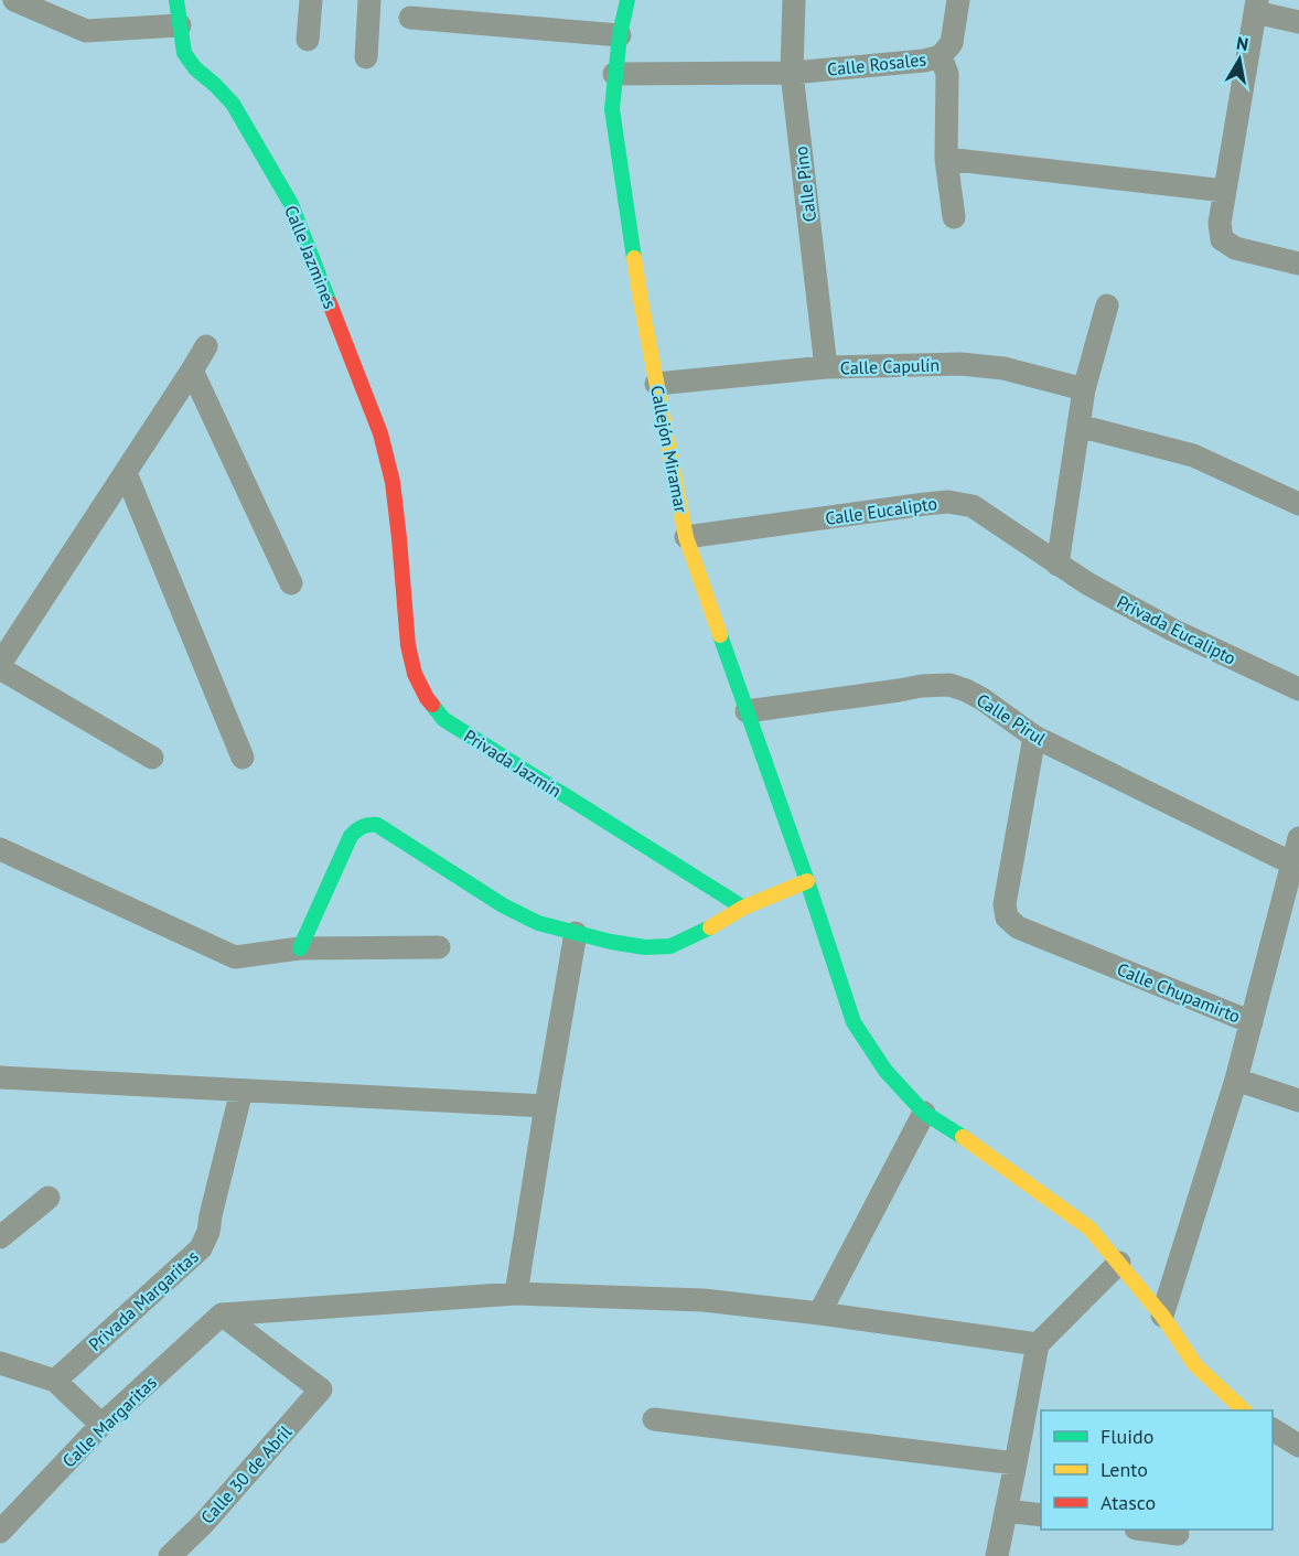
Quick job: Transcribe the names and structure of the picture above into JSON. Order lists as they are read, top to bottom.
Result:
{
  "streets": {
    "street": [
      "Calle Rosales",
      "Calle Pino",
      "Calle Jazmines",
      "Calle Capulín",
      "Callejón Miramar",
      "Calle Eucalipto",
      "Privada Eucalipto",
      "Calle Pirul",
      "Privada Jazmín",
      "Calle Chupamirto",
      "Privada Margaritas",
      "Calle Margaritas",
      "Calle 30 de Abril"
    ]
  },
  "crossings": [
    ["Calle Rosales", "Calle Pino"],
    ["Calle Rosales", "Callejón Miramar"],
    ["Calle Pino", "Calle Capulín"],
    ["Calle Jazmines", "Privada Jazmín"],
    ["Calle Capulín", "Callejón Miramar"],
    ["Callejón Miramar", "Calle Eucalipto"],
    ["Callejón Miramar", "Calle Pirul"],
    ["Calle Eucalipto", "Privada Eucalipto"],
    ["Calle Pirul", "Calle Chupamirto"],
    ["Calle Margaritas", "Calle 30 de Abril"]
  ],
  "legend": ["Fluido", "Lento", "Atasco"],
  "north": "top"
}
